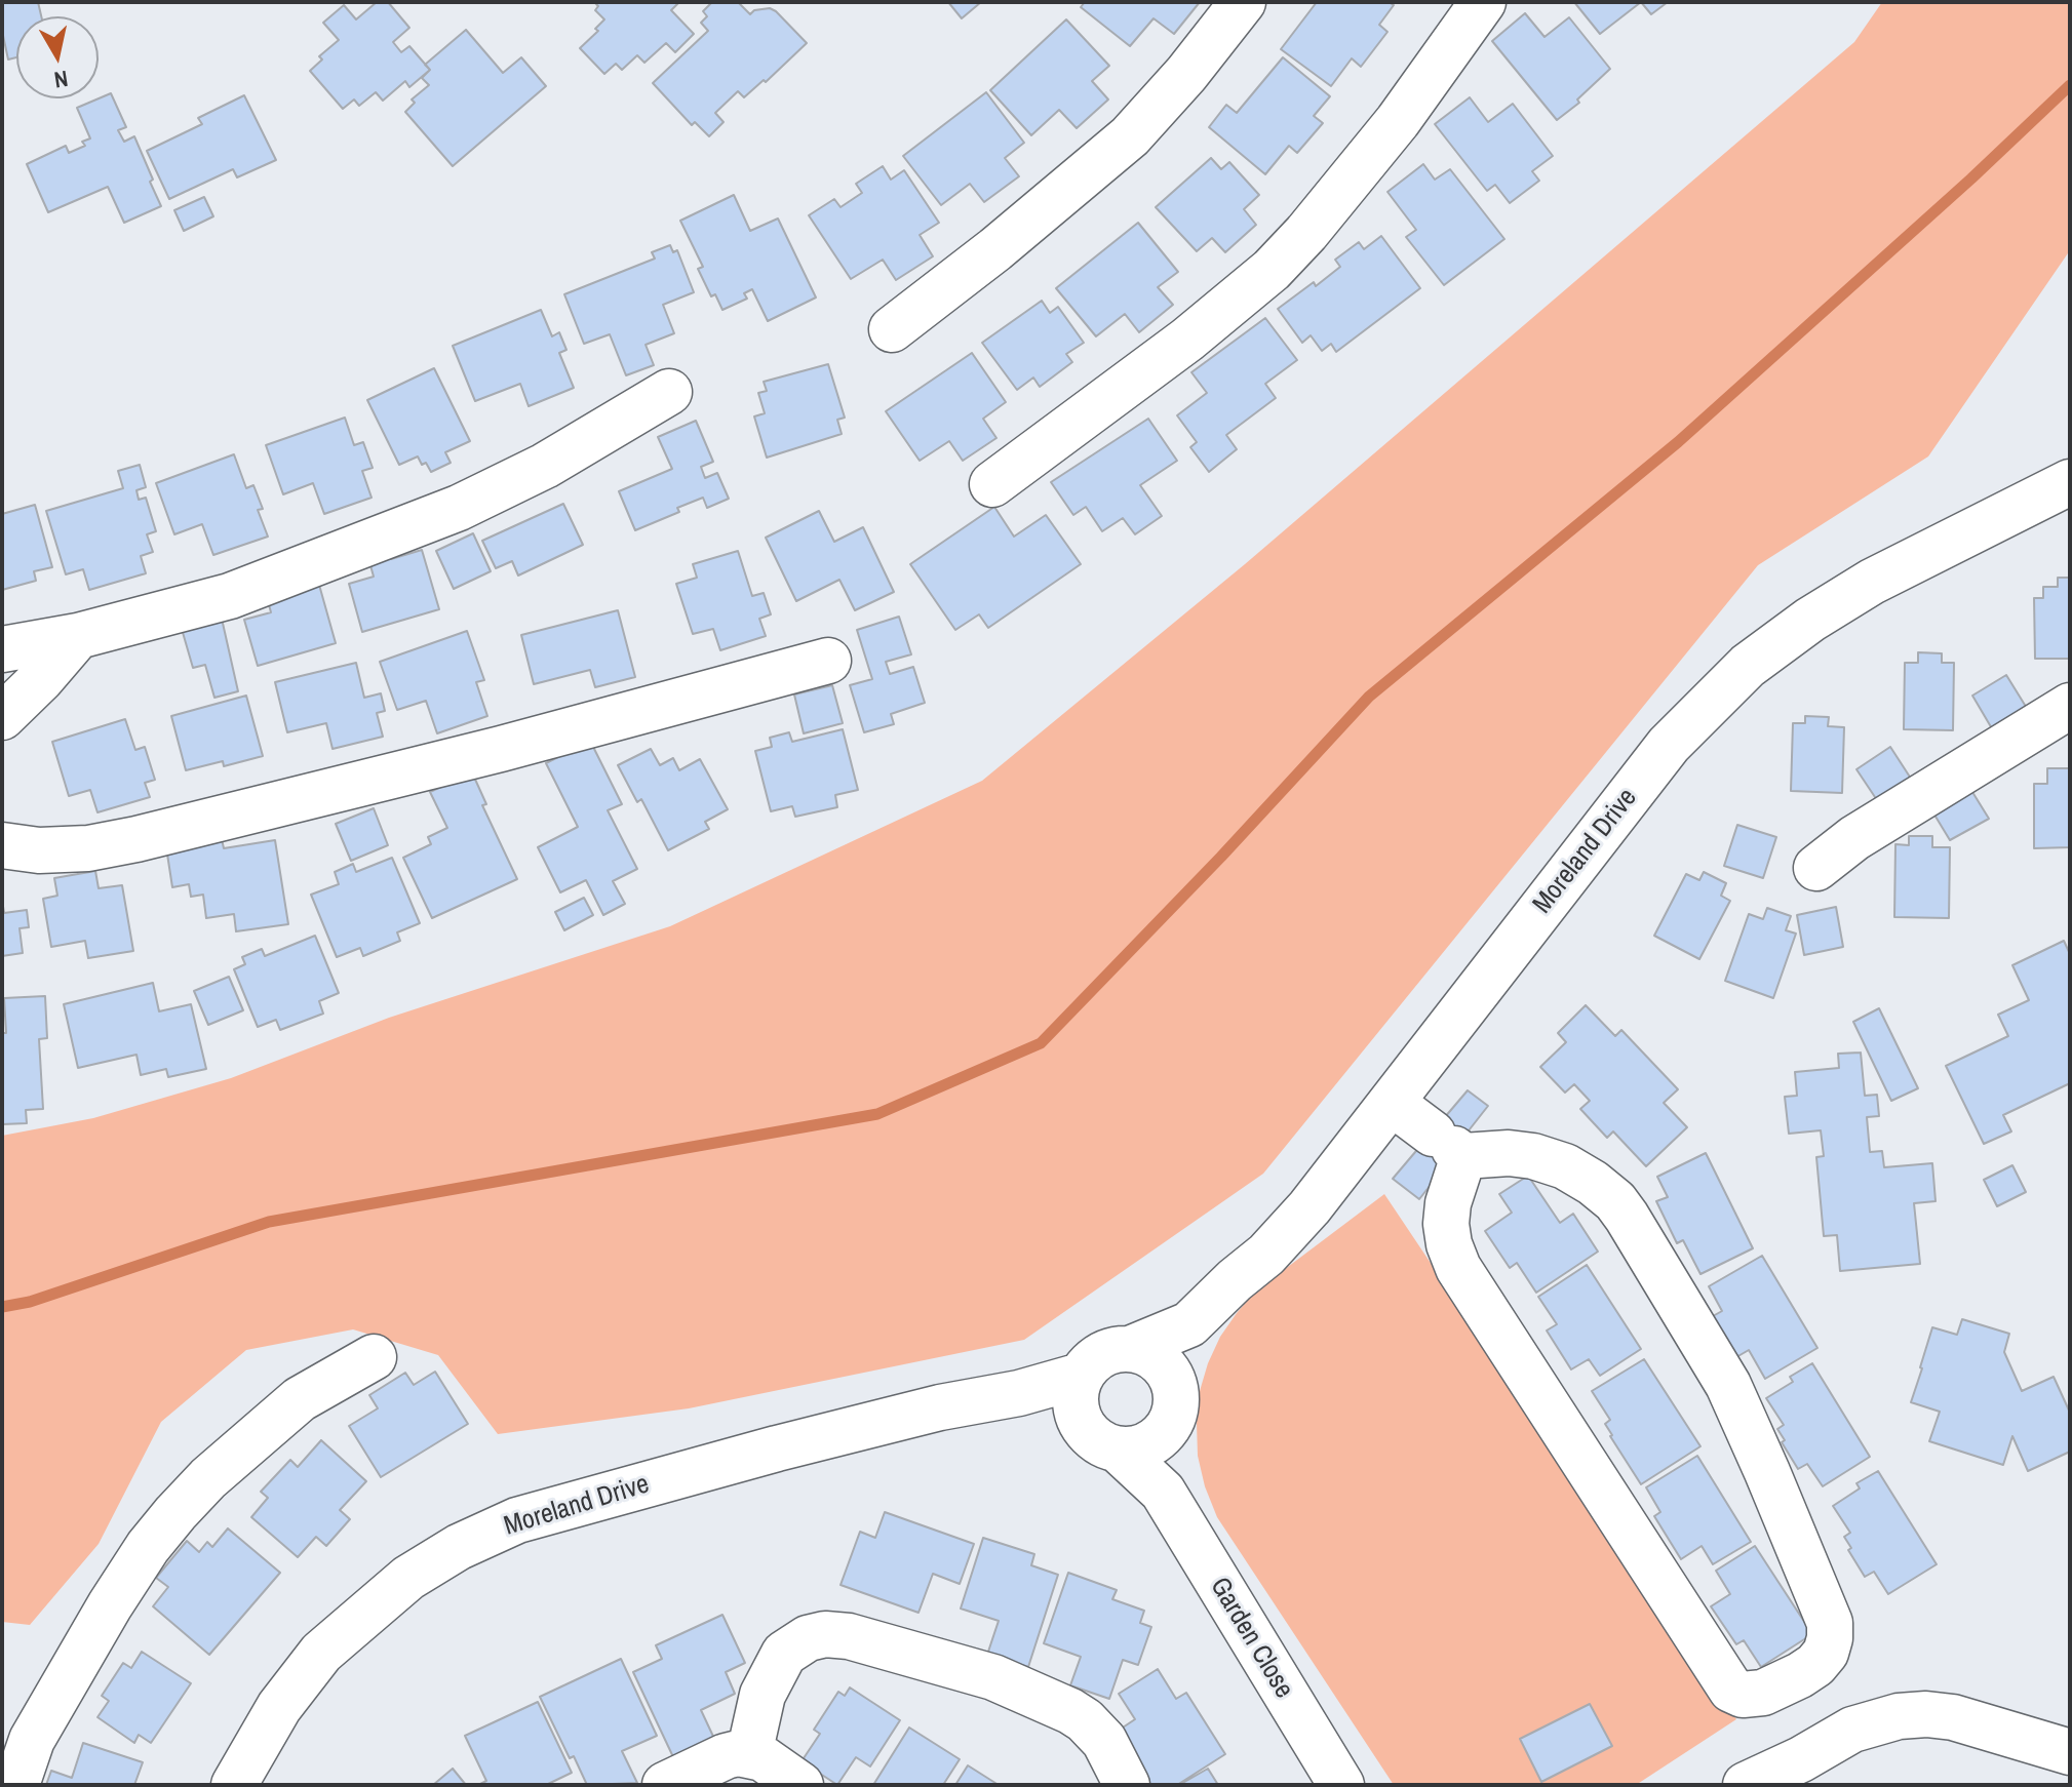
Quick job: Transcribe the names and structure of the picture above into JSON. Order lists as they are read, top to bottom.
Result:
{
  "streets": {
    "street": ["Moreland Drive", "Garden Close"]
  },
  "crossings": [
    ["Moreland Drive", "Garden Close"]
  ],
  "north": "bottom"
}
